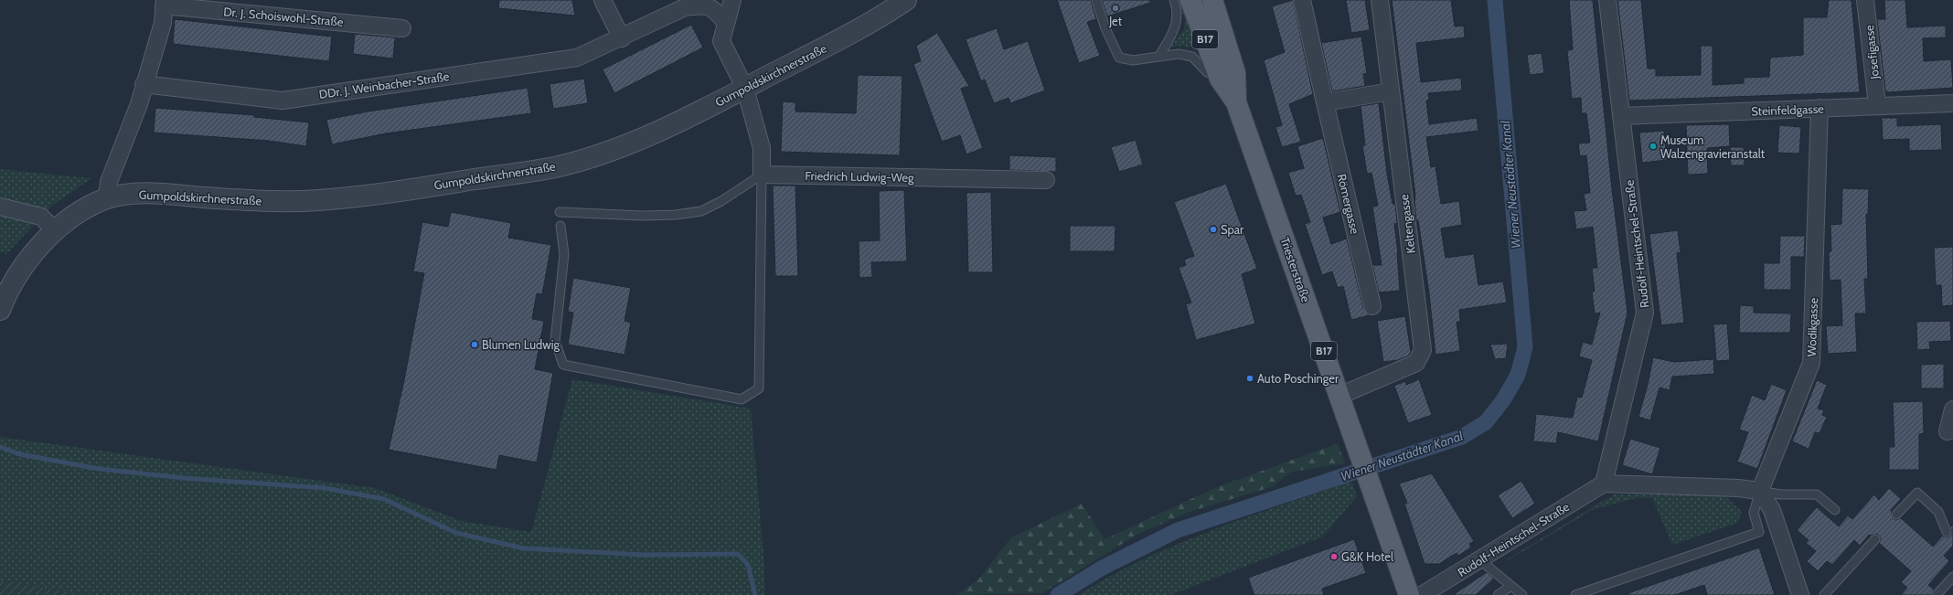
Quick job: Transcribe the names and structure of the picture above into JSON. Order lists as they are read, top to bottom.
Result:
{
  "streets": {
    "main road": ["B17", "Triesterstraße"],
    "street": [
      "Dr. J. Schoiswohl-Straße",
      "Josefigasse",
      "Gumpoldskirchnerstraße",
      "DDr. J. Weinbacher-Straße",
      "Steinfeldgasse",
      "Friedrich Ludwig-Weg",
      "Römergasse",
      "Keltengasse",
      "Rudolf-Heintschel-Straße",
      "Wodikgasse"
    ]
  },
  "crossings": [
    ["Dr. J. Schoiswohl-Straße", "Gumpoldskirchnerstraße"],
    ["Dr. J. Schoiswohl-Straße", "DDr. J. Weinbacher-Straße"],
    ["Josefigasse", "Steinfeldgasse"],
    ["Steinfeldgasse", "Rudolf-Heintschel-Straße"],
    ["Steinfeldgasse", "Wodikgasse"],
    ["Keltengasse", "Triesterstraße"]
  ],
  "water": ["Wiener Neustädter Kanal"],
  "places": [
    "Jet",
    "Museum Walzengravieranstalt",
    "Spar",
    "Blumen Ludwig",
    "Auto Poschinger",
    "G&K Hotel"
  ]
}
